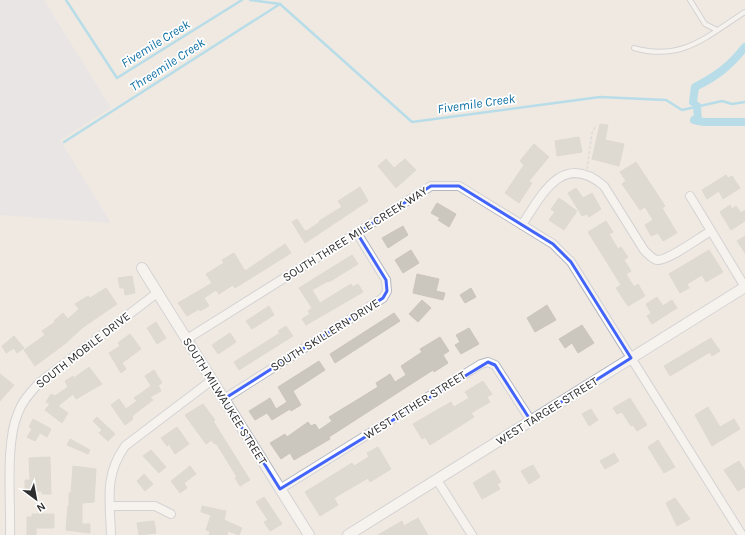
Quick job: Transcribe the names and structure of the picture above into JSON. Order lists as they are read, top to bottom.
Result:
{
  "streets": {
    "street": [
      "SOUTH THREE MILE CREEK WAY",
      "SOUTH SKILLERN DRIVE",
      "SOUTH MOBILE DRIVE",
      "SOUTH MILWAUKEE STREET",
      "WEST TETHER STREET",
      "WEST TARGEE STREET"
    ]
  },
  "crossings": [
    ["SOUTH THREE MILE CREEK WAY", "SOUTH SKILLERN DRIVE"],
    ["SOUTH THREE MILE CREEK WAY", "SOUTH MILWAUKEE STREET"],
    ["SOUTH THREE MILE CREEK WAY", "WEST TARGEE STREET"],
    ["SOUTH SKILLERN DRIVE", "SOUTH MILWAUKEE STREET"],
    ["SOUTH MOBILE DRIVE", "SOUTH MILWAUKEE STREET"],
    ["SOUTH MILWAUKEE STREET", "WEST TETHER STREET"],
    ["WEST TETHER STREET", "WEST TARGEE STREET"]
  ],
  "water": ["Fivemile Creek", "Threemile Creek"],
  "north": "bottom right"
}
